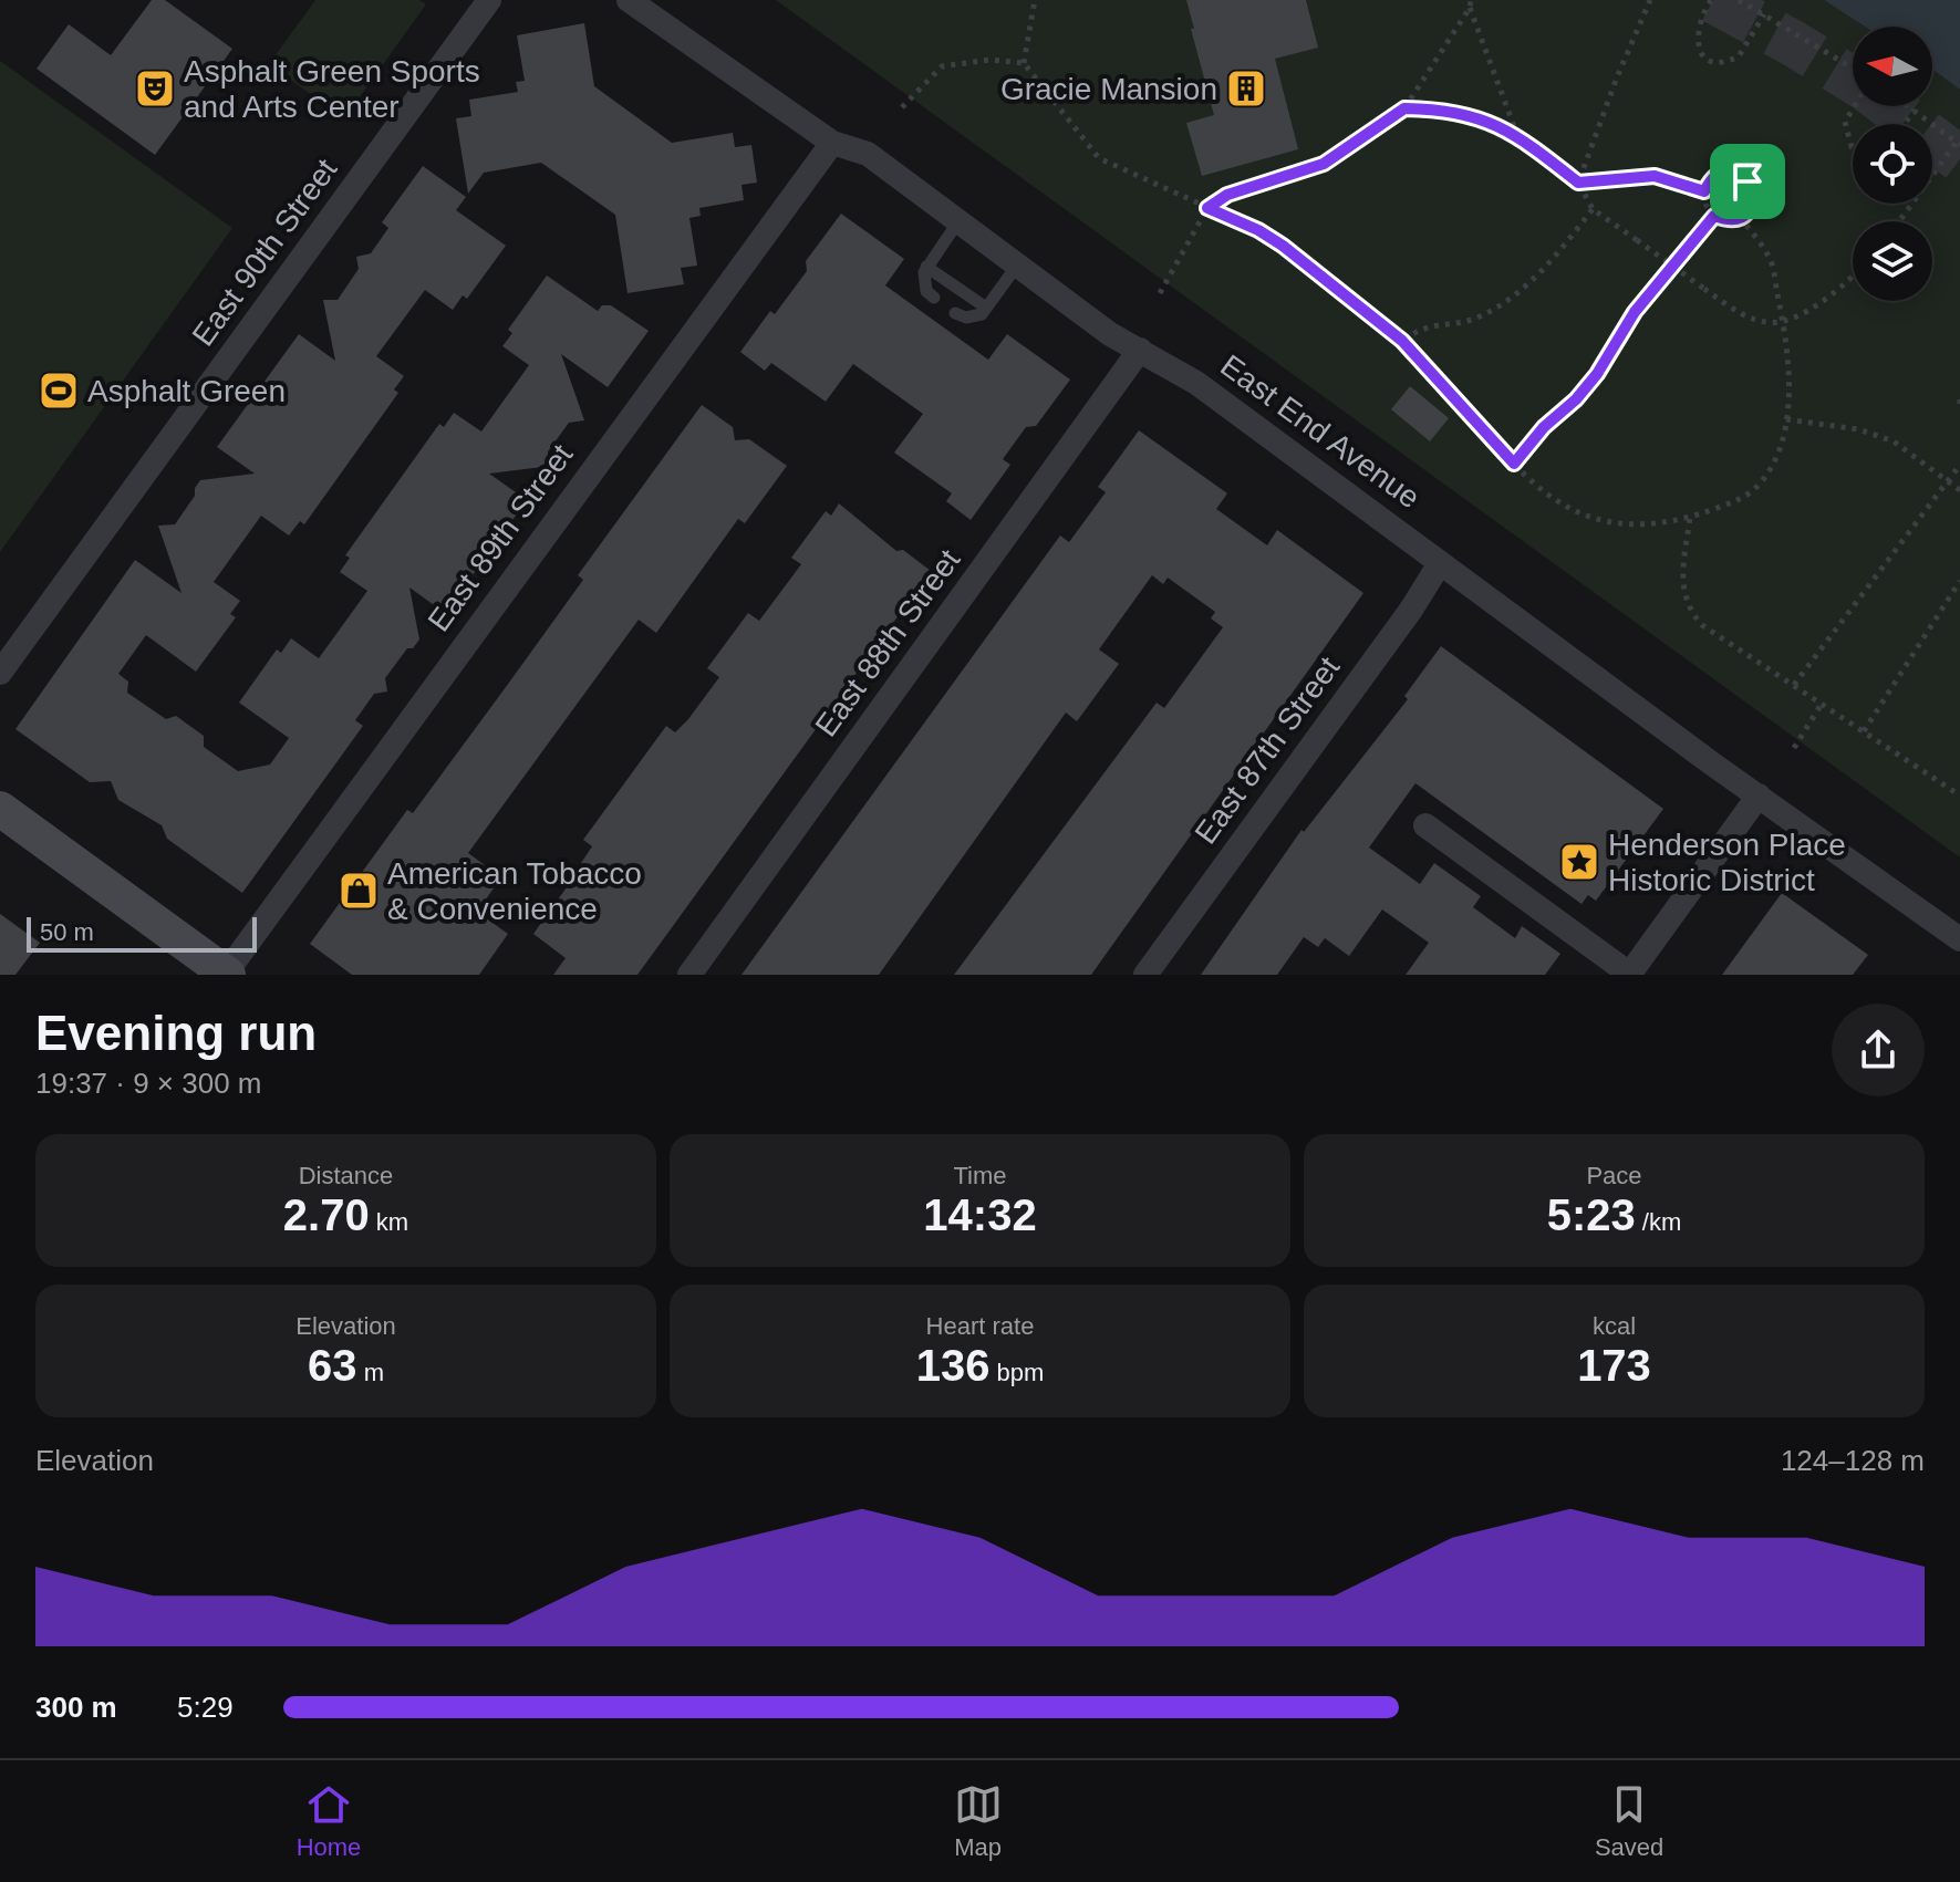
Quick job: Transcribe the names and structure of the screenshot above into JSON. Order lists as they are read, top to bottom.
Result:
{
  "streets": {
    "street": [
      "East 90th Street",
      "East End Avenue",
      "East 89th Street",
      "East 88th Street",
      "East 87th Street"
    ]
  },
  "crossings": [
    ["East End Avenue", "East 89th Street"],
    ["East End Avenue", "East 88th Street"],
    ["East End Avenue", "East 87th Street"]
  ],
  "places": {
    "theatre": ["Asphalt Green Sports and Arts Center"],
    "building": ["Gracie Mansion"],
    "sports": ["Asphalt Green"],
    "place": ["Henderson Place Historic District"],
    "shop": ["American Tobacco & Convenience"]
  },
  "scale_bar": "50 m",
  "north": "left",
  "page": {
    "scale": "50 m",
    "heading": ["Evening run", "19:37 · 9 × 300 m"],
    "stats": [
      ["Distance", "2.70 km"],
      ["Time", "14:32"],
      ["Pace", "5:23 /km"],
      ["Elevation", "63 m"],
      ["Heart rate", "136 bpm"],
      ["kcal", "173"]
    ],
    "chart": ["Elevation", "124–128 m"],
    "list": [
      {
        "name": "300 m",
        "note": "5:29"
      }
    ],
    "tabs": ["Home", "Map", "Saved"]
  }
}
